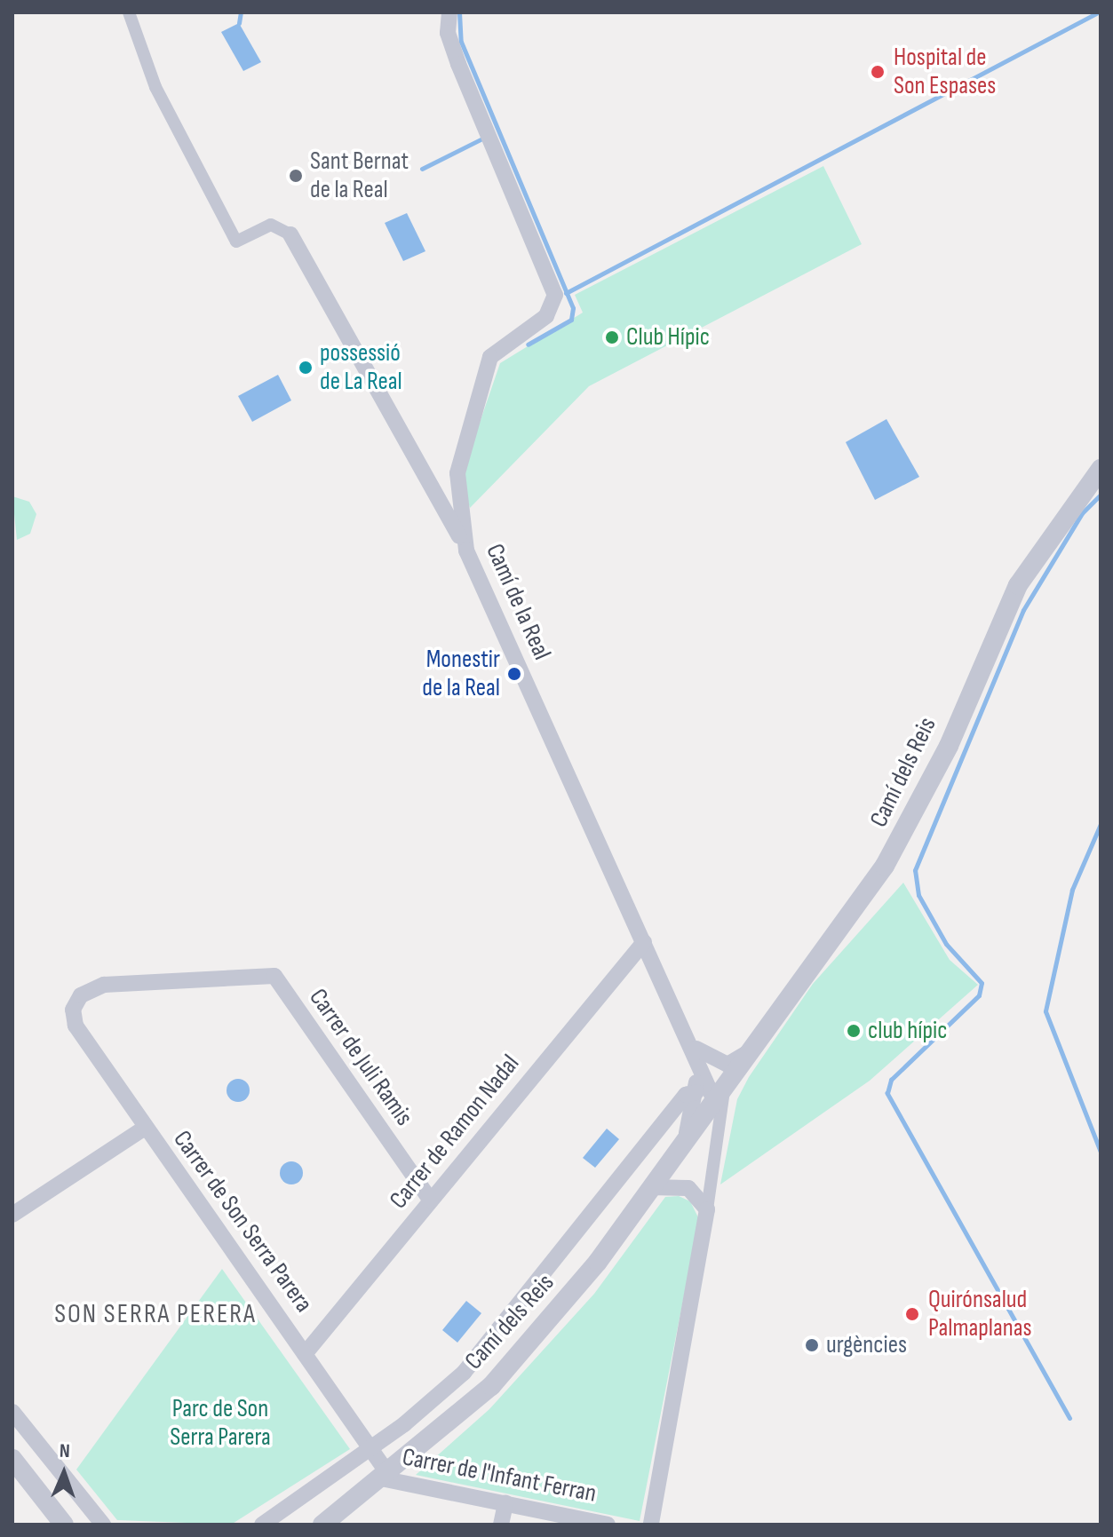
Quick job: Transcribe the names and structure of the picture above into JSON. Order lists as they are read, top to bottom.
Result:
{
  "streets": {
    "street": [
      "Camí de la Real",
      "Camí dels Reis",
      "Carrer de Juli Ramis",
      "Carrer de Ramon Nadal",
      "Carrer de Son Serra Parera",
      "Carrer de l'Infant Ferran"
    ]
  },
  "crossings": [
    ["Camí de la Real", "Camí dels Reis"],
    ["Camí de la Real", "Carrer de Ramon Nadal"],
    ["Camí dels Reis", "Carrer de Son Serra Parera"],
    ["Camí dels Reis", "Carrer de l'Infant Ferran"],
    ["Carrer de Juli Ramis", "Carrer de Ramon Nadal"],
    ["Carrer de Juli Ramis", "Carrer de Son Serra Parera"],
    ["Carrer de Ramon Nadal", "Carrer de Son Serra Parera"],
    ["Carrer de Son Serra Parera", "Carrer de l'Infant Ferran"]
  ],
  "districts": ["SON SERRA PERERA"],
  "parks": ["Parc de Son Serra Parera"],
  "places": [
    "Hospital de Son Espases",
    "Sant Bernat de la Real",
    "Club Hípic",
    "possessió de La Real",
    "Monestir de la Real",
    "club hípic",
    "Quirónsalud Palmaplanas",
    "urgències"
  ],
  "north": "top"
}
